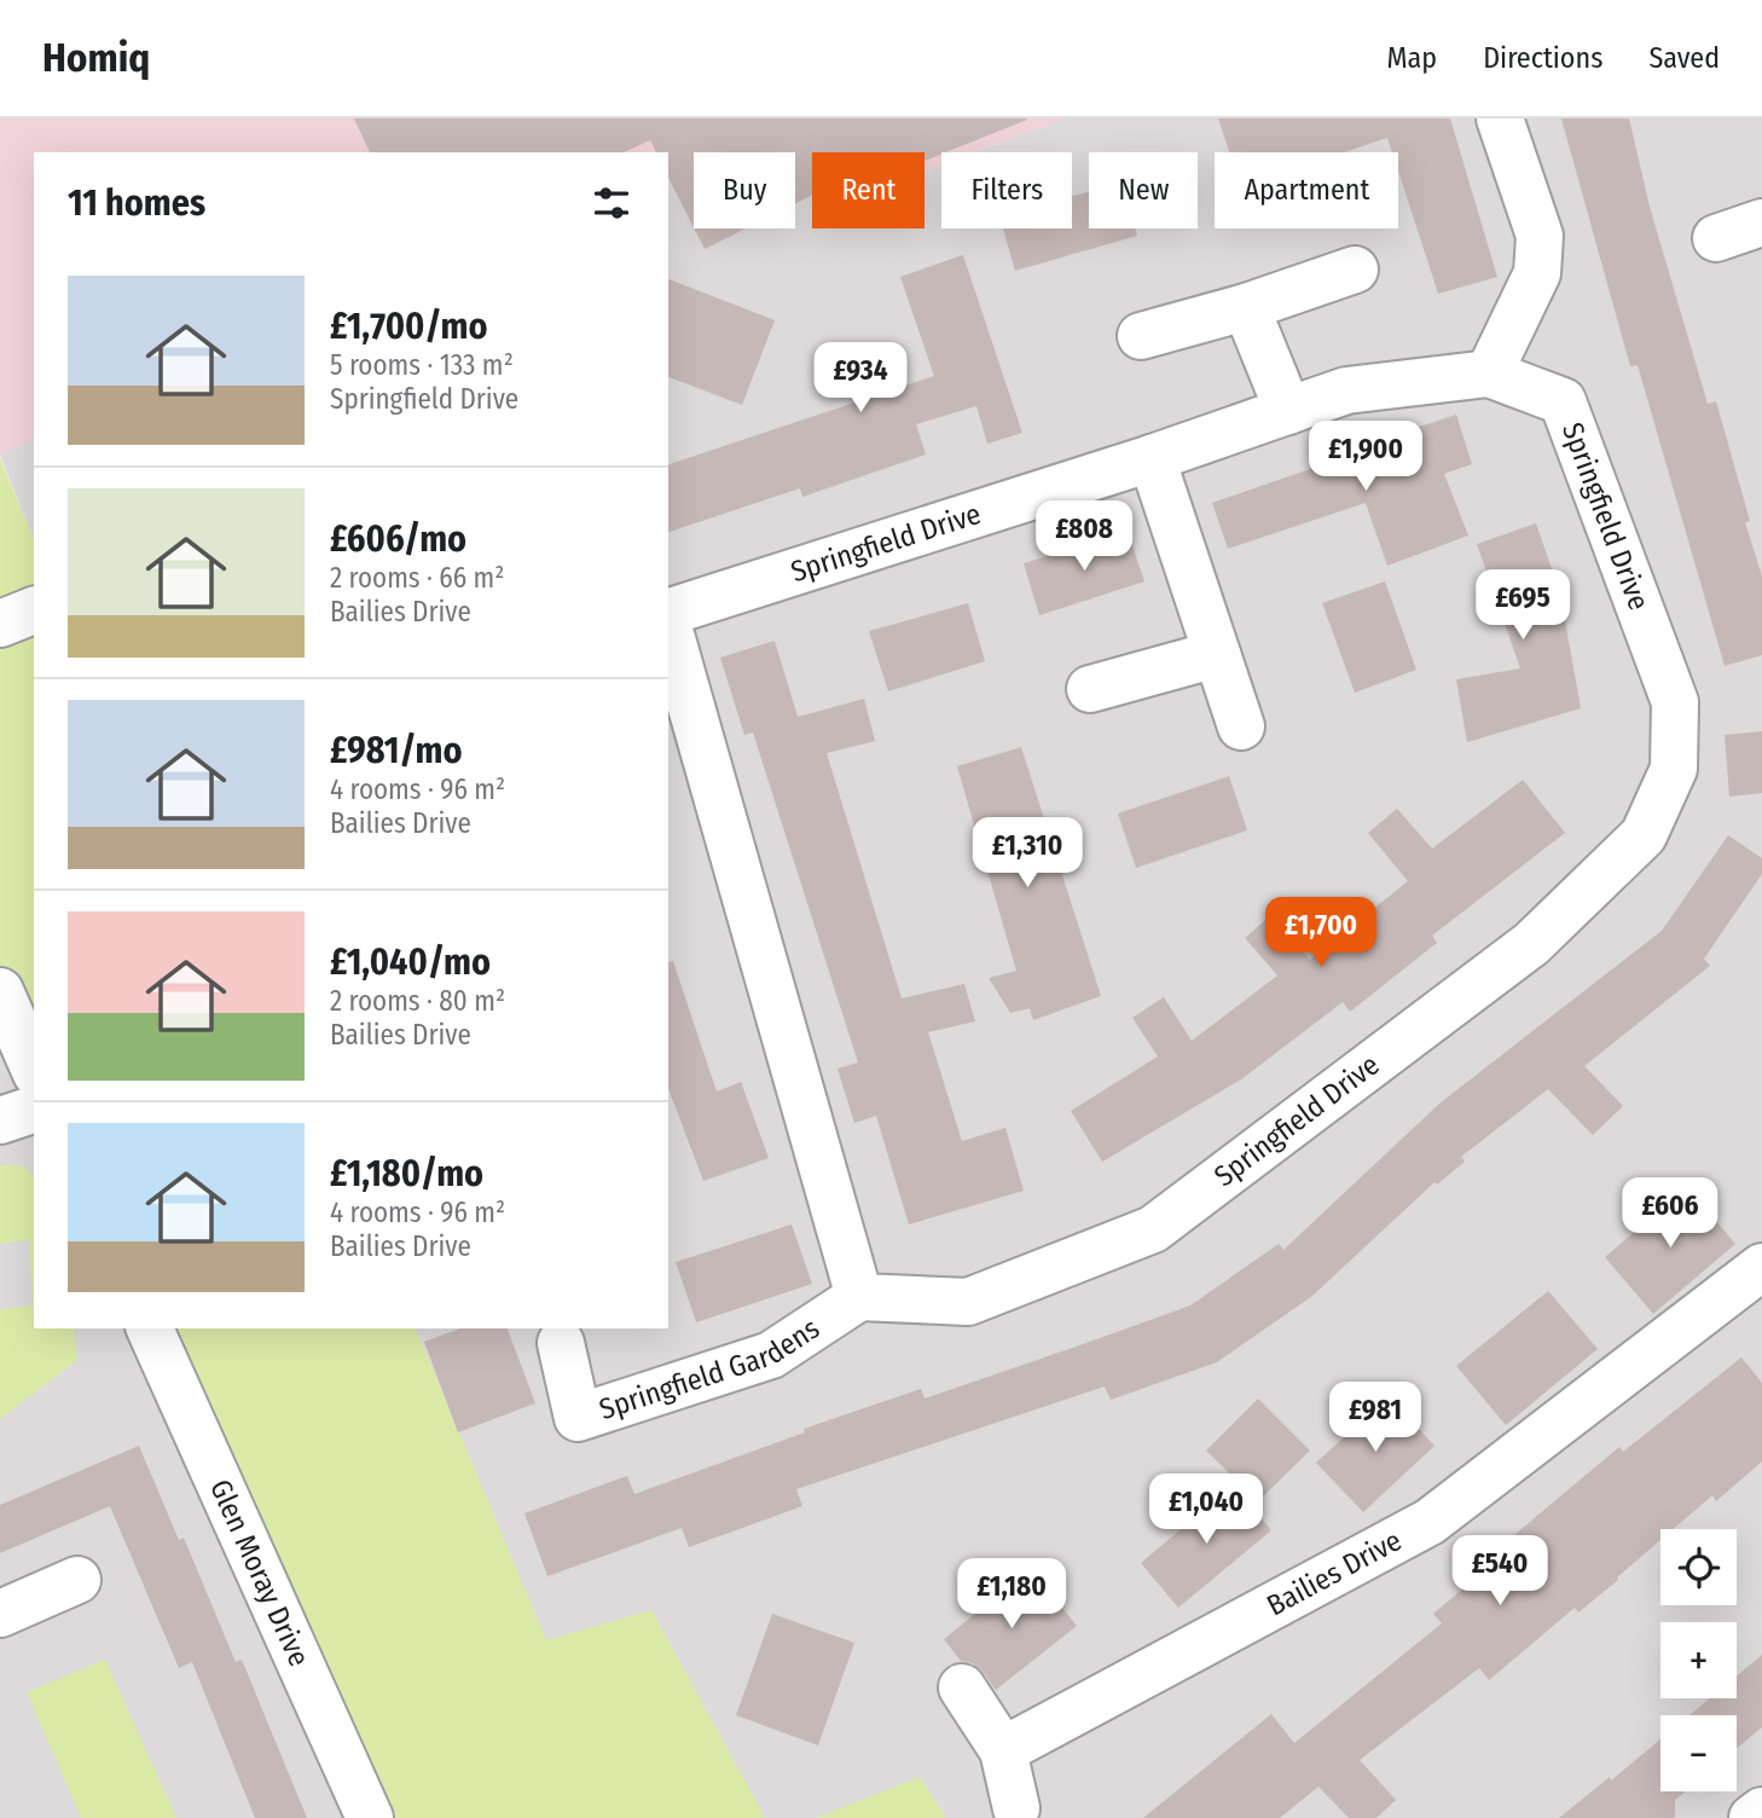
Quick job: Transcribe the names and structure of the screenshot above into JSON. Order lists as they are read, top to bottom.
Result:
{
  "streets": {
    "street": [
      "Springfield Drive",
      "Springfield Gardens",
      "Glen Moray Drive",
      "Bailies Drive"
    ]
  },
  "crossings": [
    ["Springfield Drive", "Springfield Gardens"]
  ],
  "page": {
    "header": "Homiq",
    "nav": ["Map", "Directions", "Saved"],
    "chip": [
      "Buy",
      "Rent",
      "Filters",
      "New",
      "Apartment"
    ],
    "heading": "11 homes",
    "list": [
      {
        "name": "£1,700/mo",
        "note": "5 rooms · 133 m² · Springfield Drive"
      },
      {
        "name": "£606/mo",
        "note": "2 rooms · 66 m² · Bailies Drive"
      },
      {
        "name": "£981/mo",
        "note": "4 rooms · 96 m² · Bailies Drive"
      },
      {
        "name": "£1,040/mo",
        "note": "2 rooms · 80 m² · Bailies Drive"
      },
      {
        "name": "£1,180/mo",
        "note": "4 rooms · 96 m² · Bailies Drive"
      }
    ],
    "price": [
      "£934",
      "£1,900",
      "£808",
      "£695",
      "£1,310",
      "£1,700",
      "£606",
      "£981",
      "£1,040",
      "£540",
      "£1,180"
    ],
    "map_buttons": ["+", "−"]
  }
}
